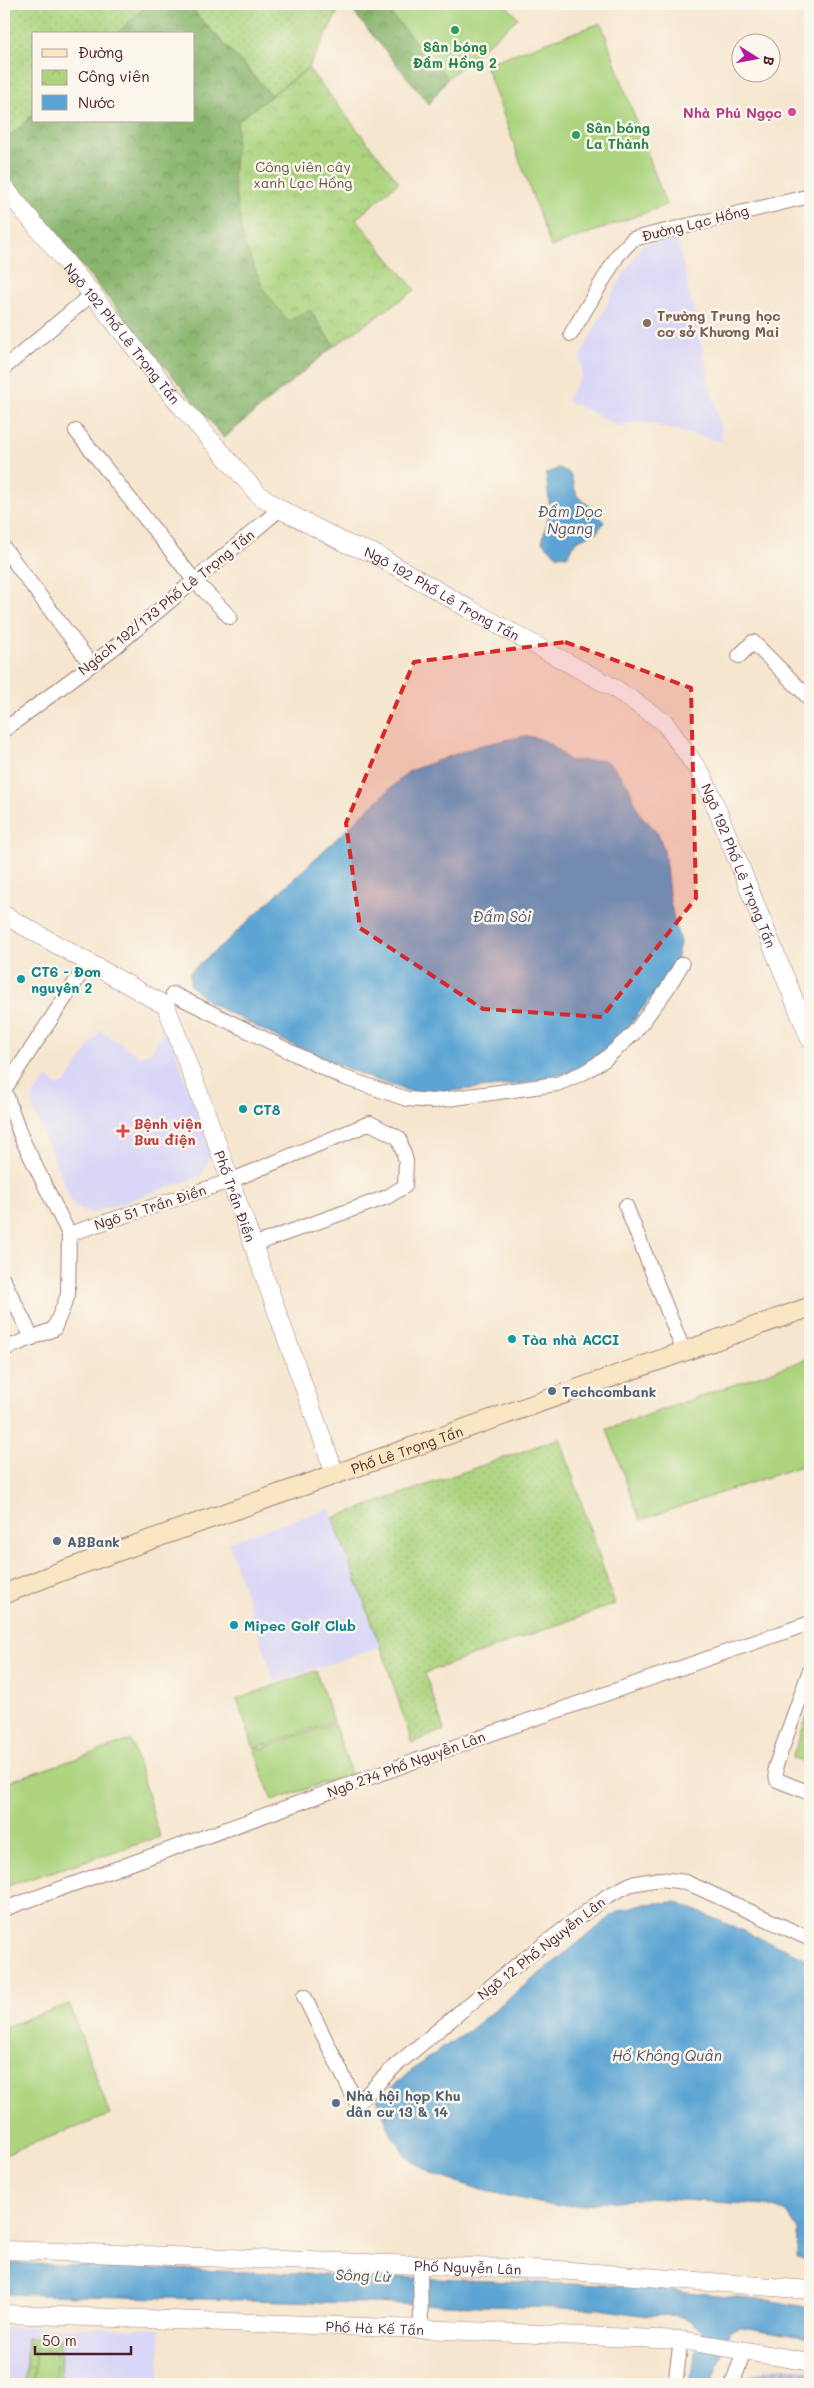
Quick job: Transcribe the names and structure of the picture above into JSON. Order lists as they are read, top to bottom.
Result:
{
  "streets": {
    "main road": ["Phố Lê Trọng Tấn"],
    "street": [
      "Đường Lạc Hồng",
      "Ngõ 192 Phố Lê Trọng Tấn",
      "Ngách 192/173 Phố Lê Trọng Tấn",
      "Phố Trần Điền",
      "Ngõ 51 Trần Điền",
      "Ngõ 274 Phố Nguyễn Lân",
      "Ngõ 12 Phố Nguyễn Lân",
      "Phố Nguyễn Lân",
      "Phố Hà Kế Tấn"
    ]
  },
  "crossings": [
    ["Ngõ 192 Phố Lê Trọng Tấn", "Ngách 192/173 Phố Lê Trọng Tấn"],
    ["Phố Trần Điền", "Ngõ 51 Trần Điền"],
    ["Phố Trần Điền", "Phố Lê Trọng Tấn"]
  ],
  "water": [
    "Đầm Dọc Ngang",
    "Đầm Sòi",
    "Hồ Không Quân",
    "Sông Lừ"
  ],
  "parks": ["Công viên cây xanh Lạc Hồng"],
  "places": {
    "other": [
      "Sân bóng Đầm Hồng 2",
      "Nhà Phú Ngọc",
      "Sân bóng La Thành",
      "Trường Trung học cơ sở Khương Mai",
      "CT6 - Đơn nguyên 2",
      "CT8",
      "Tòa nhà ACCI",
      "Techcombank",
      "ABBank",
      "Mipec Golf Club",
      "Nhà hội họp Khu dân cư 13 & 14"
    ],
    "health": ["Bệnh viện Bưu điện"]
  },
  "legend": ["Đường", "Công viên", "Nước"],
  "scale_bar": "50 m",
  "north": "right"
}
